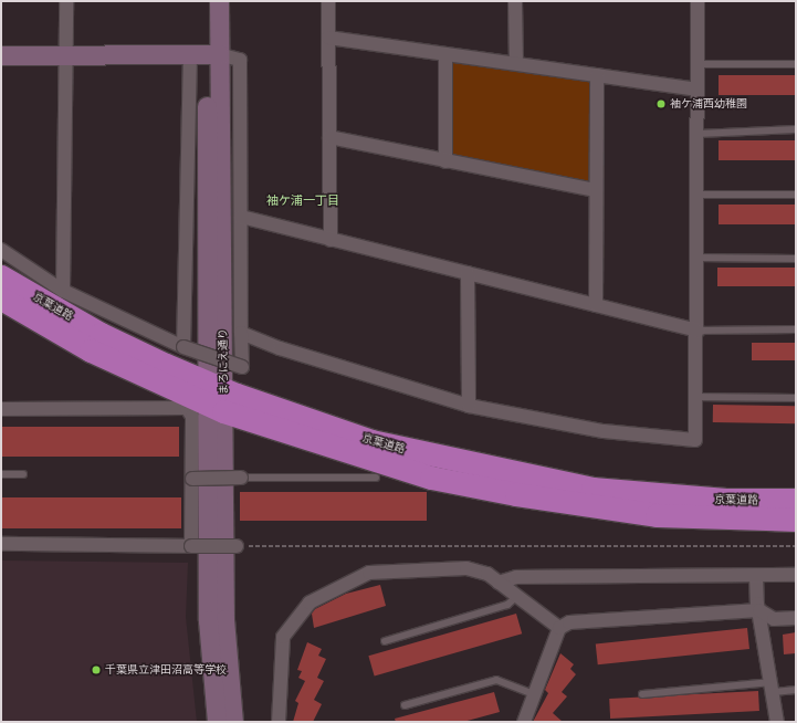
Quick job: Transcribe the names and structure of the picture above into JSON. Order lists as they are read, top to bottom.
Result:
{
  "streets": {
    "highway": ["京葉道路"],
    "street": ["まろにえ通り"]
  },
  "crossings": [
    ["京葉道路", "まろにえ通り"]
  ],
  "districts": ["袖ケ浦一丁目"],
  "places": ["袖ケ浦西幼稚園", "千葉県立津田沼高等学校"]
}
